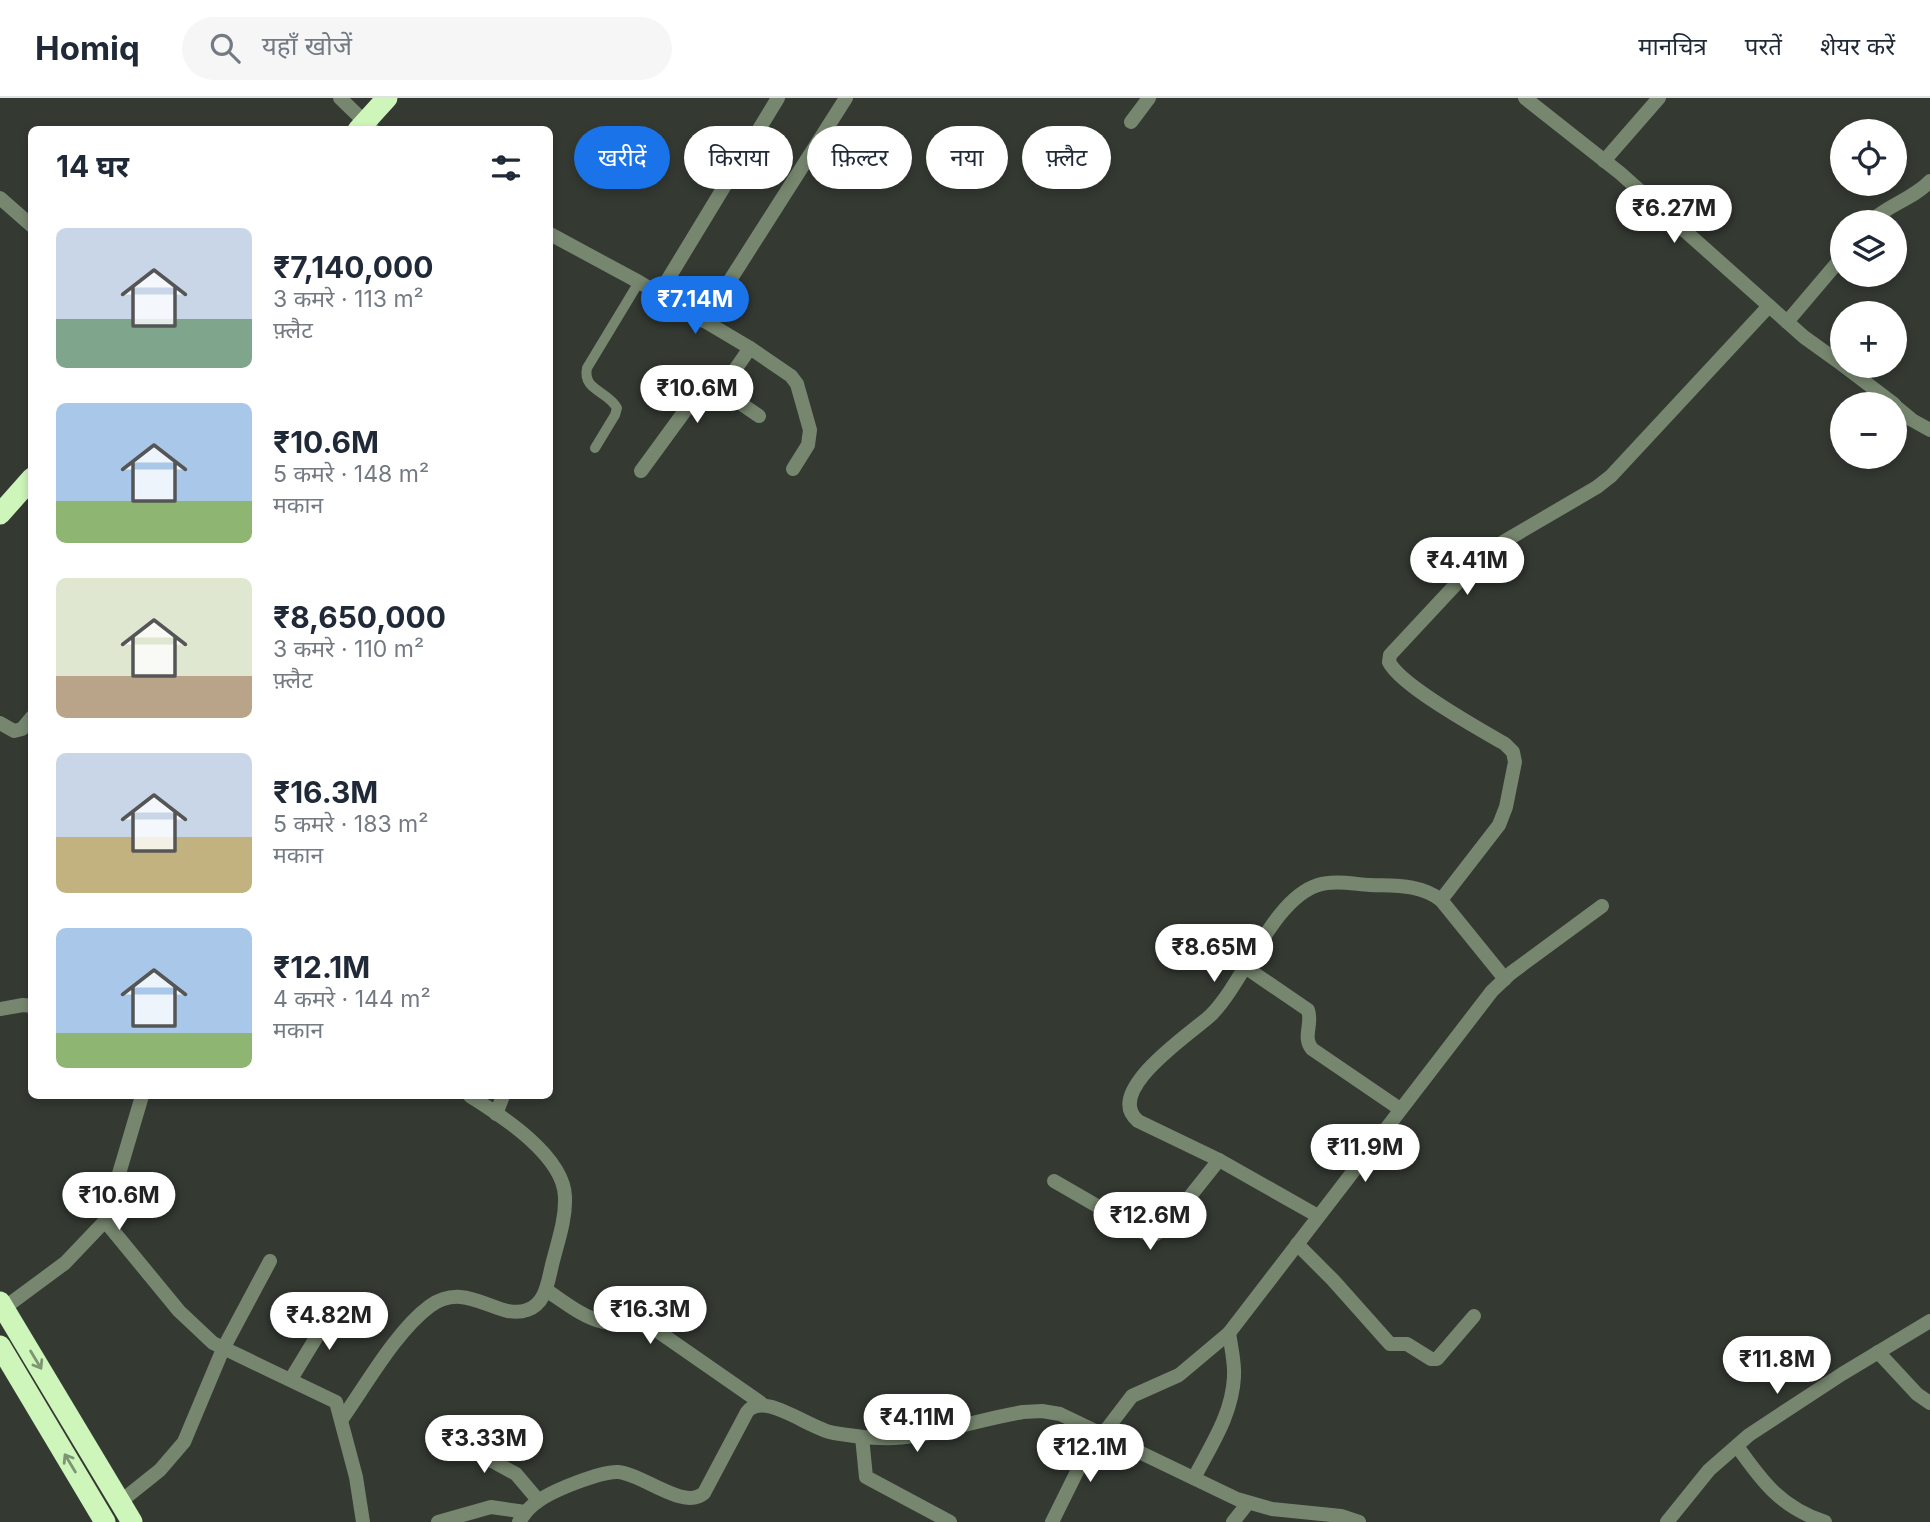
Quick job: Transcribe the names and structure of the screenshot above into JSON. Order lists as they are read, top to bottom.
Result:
{
  "page": {
    "header": "Homiq",
    "search": "यहाँ खोजें",
    "nav": ["मानचित्र", "परतें", "शेयर करें"],
    "map_buttons": ["+", "−"],
    "chip": [
      "खरीदें",
      "किराया",
      "फ़िल्टर",
      "नया",
      "फ़्लैट"
    ],
    "heading": "14 घर",
    "price": [
      "₹6.27M",
      "₹7.14M",
      "₹10.6M",
      "₹4.41M",
      "₹8.65M",
      "₹11.9M",
      "₹10.6M",
      "₹12.6M",
      "₹16.3M",
      "₹4.82M",
      "₹11.8M",
      "₹4.11M",
      "₹3.33M",
      "₹12.1M"
    ],
    "list": [
      {
        "name": "₹7,140,000",
        "note": "3 कमरे · 113 m² · फ़्लैट"
      },
      {
        "name": "₹10.6M",
        "note": "5 कमरे · 148 m² · मकान"
      },
      {
        "name": "₹8,650,000",
        "note": "3 कमरे · 110 m² · फ़्लैट"
      },
      {
        "name": "₹16.3M",
        "note": "5 कमरे · 183 m² · मकान"
      },
      {
        "name": "₹12.1M",
        "note": "4 कमरे · 144 m² · मकान"
      }
    ]
  }
}
